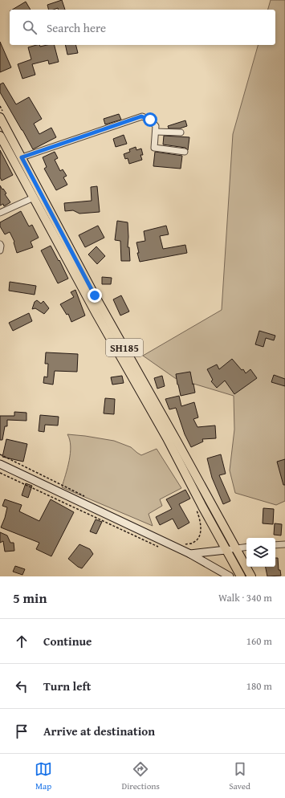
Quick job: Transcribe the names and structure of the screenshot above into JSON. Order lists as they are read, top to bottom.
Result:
{
  "streets": {
    "main road": ["SH185"]
  },
  "page": {
    "search": "Search here",
    "heading": ["5 min", "Walk · 340 m"],
    "list": [
      ["Continue", "160 m"],
      ["Turn left", "180 m"],
      "Arrive at destination"
    ],
    "nav": ["Map", "Directions", "Saved"]
  }
}
